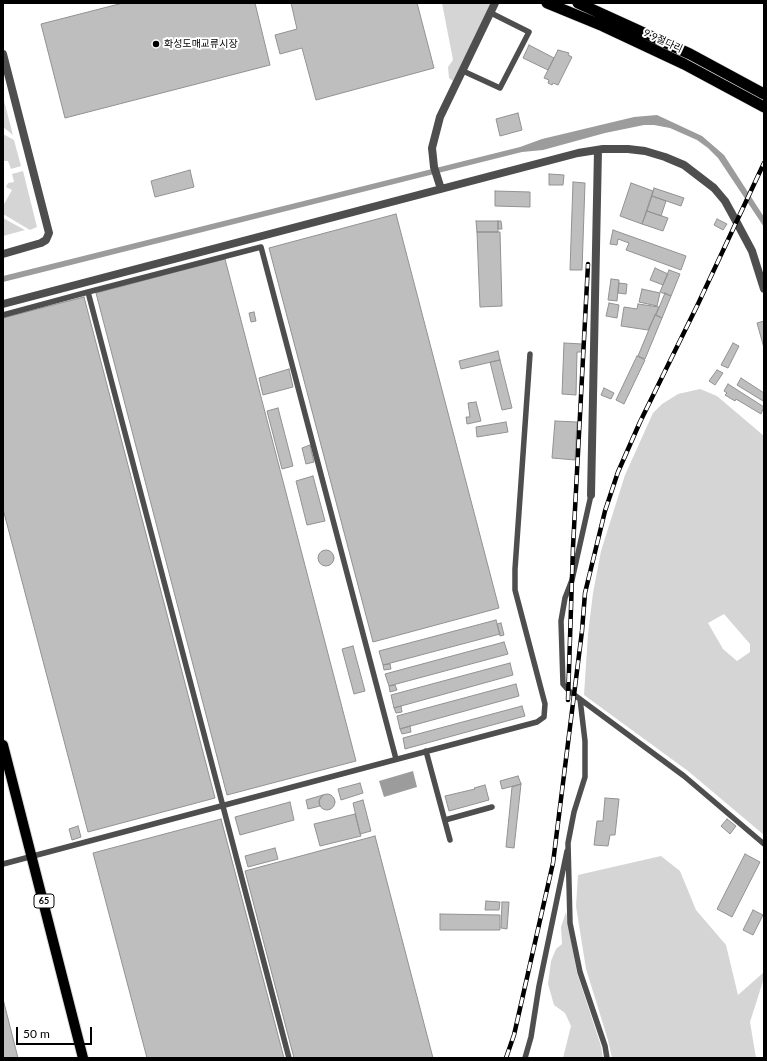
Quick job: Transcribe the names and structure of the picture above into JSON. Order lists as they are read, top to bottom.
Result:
{
  "streets": {
    "highway": ["9·9절다리"],
    "main road": ["65"]
  },
  "places": ["화성도매교류시장"],
  "scale_bar": "50 m"
}
